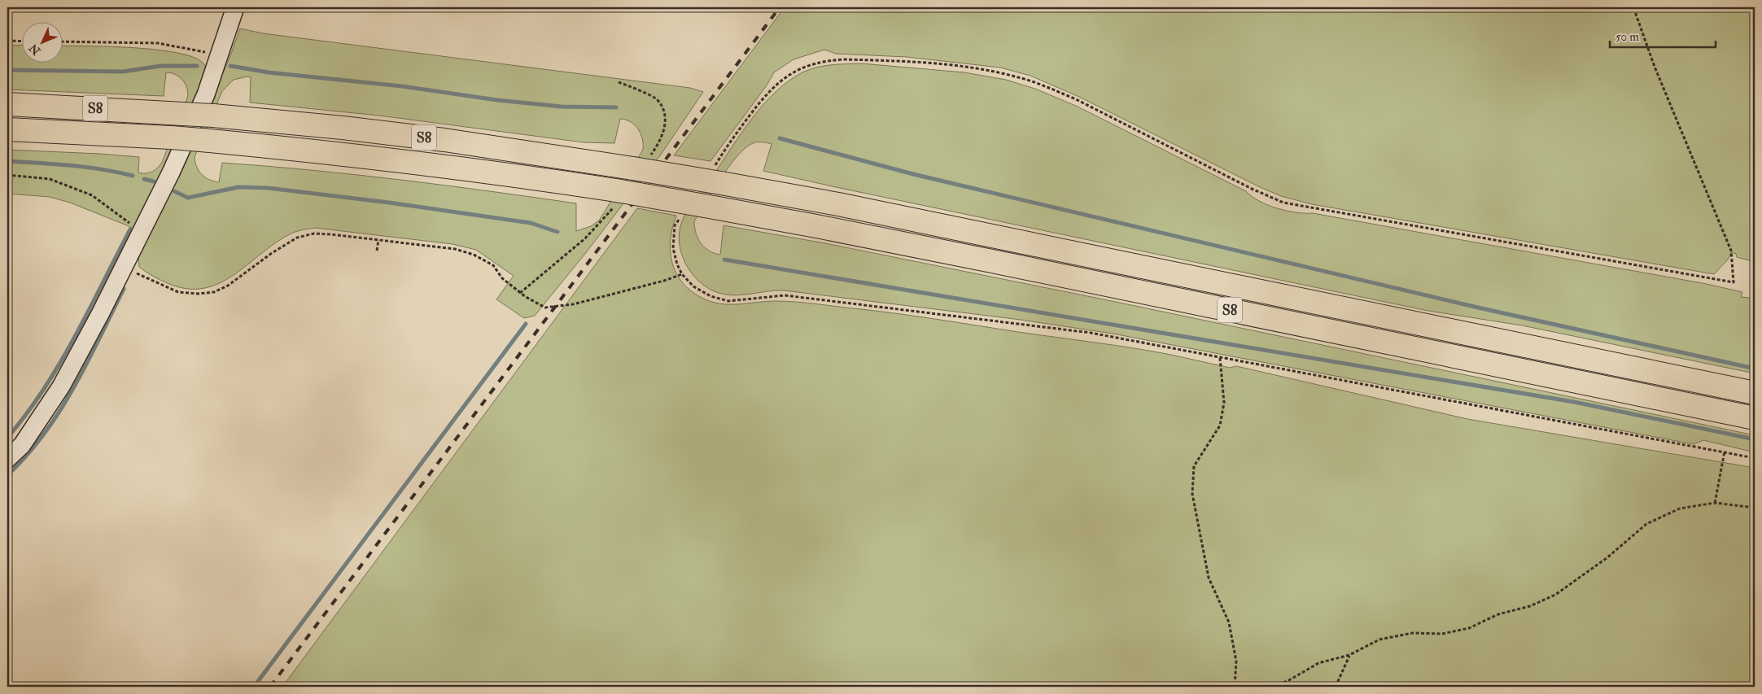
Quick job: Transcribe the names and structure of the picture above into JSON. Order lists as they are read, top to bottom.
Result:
{
  "streets": {
    "highway": ["S8"]
  },
  "scale_bar": "50 m",
  "north": "bottom left"
}
